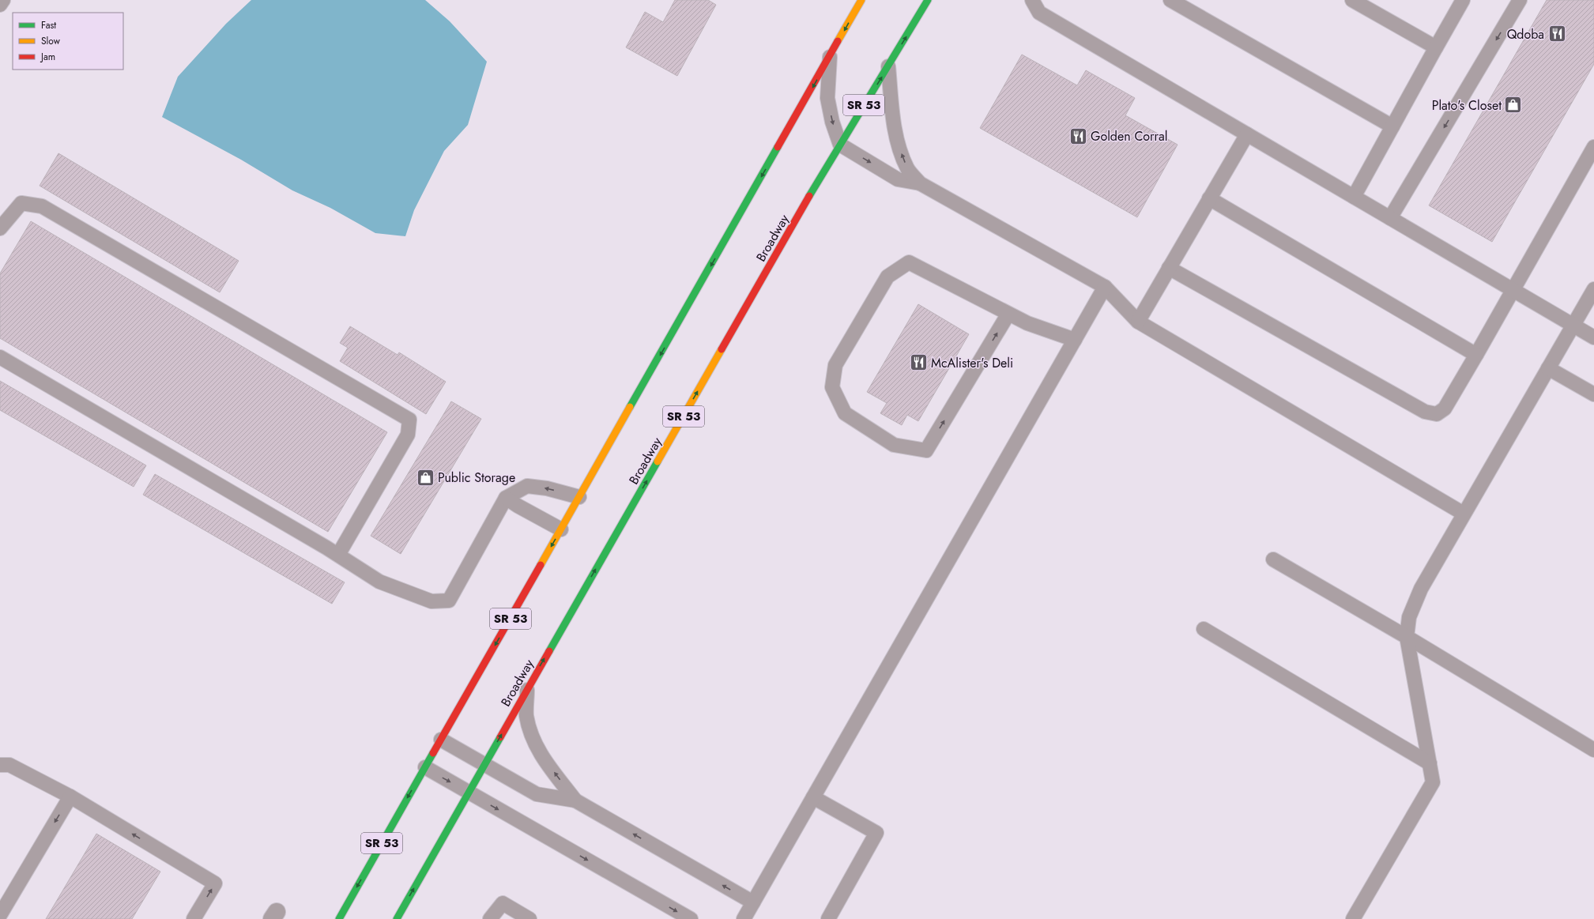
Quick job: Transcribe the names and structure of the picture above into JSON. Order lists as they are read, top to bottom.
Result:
{
  "streets": {
    "main road": ["SR 53", "Broadway"]
  },
  "places": {
    "restaurant": ["Qdoba", "Golden Corral", "McAlister's Deli"],
    "shop": ["Plato's Closet", "Public Storage"]
  },
  "legend": ["Fast", "Slow", "Jam"]
}
